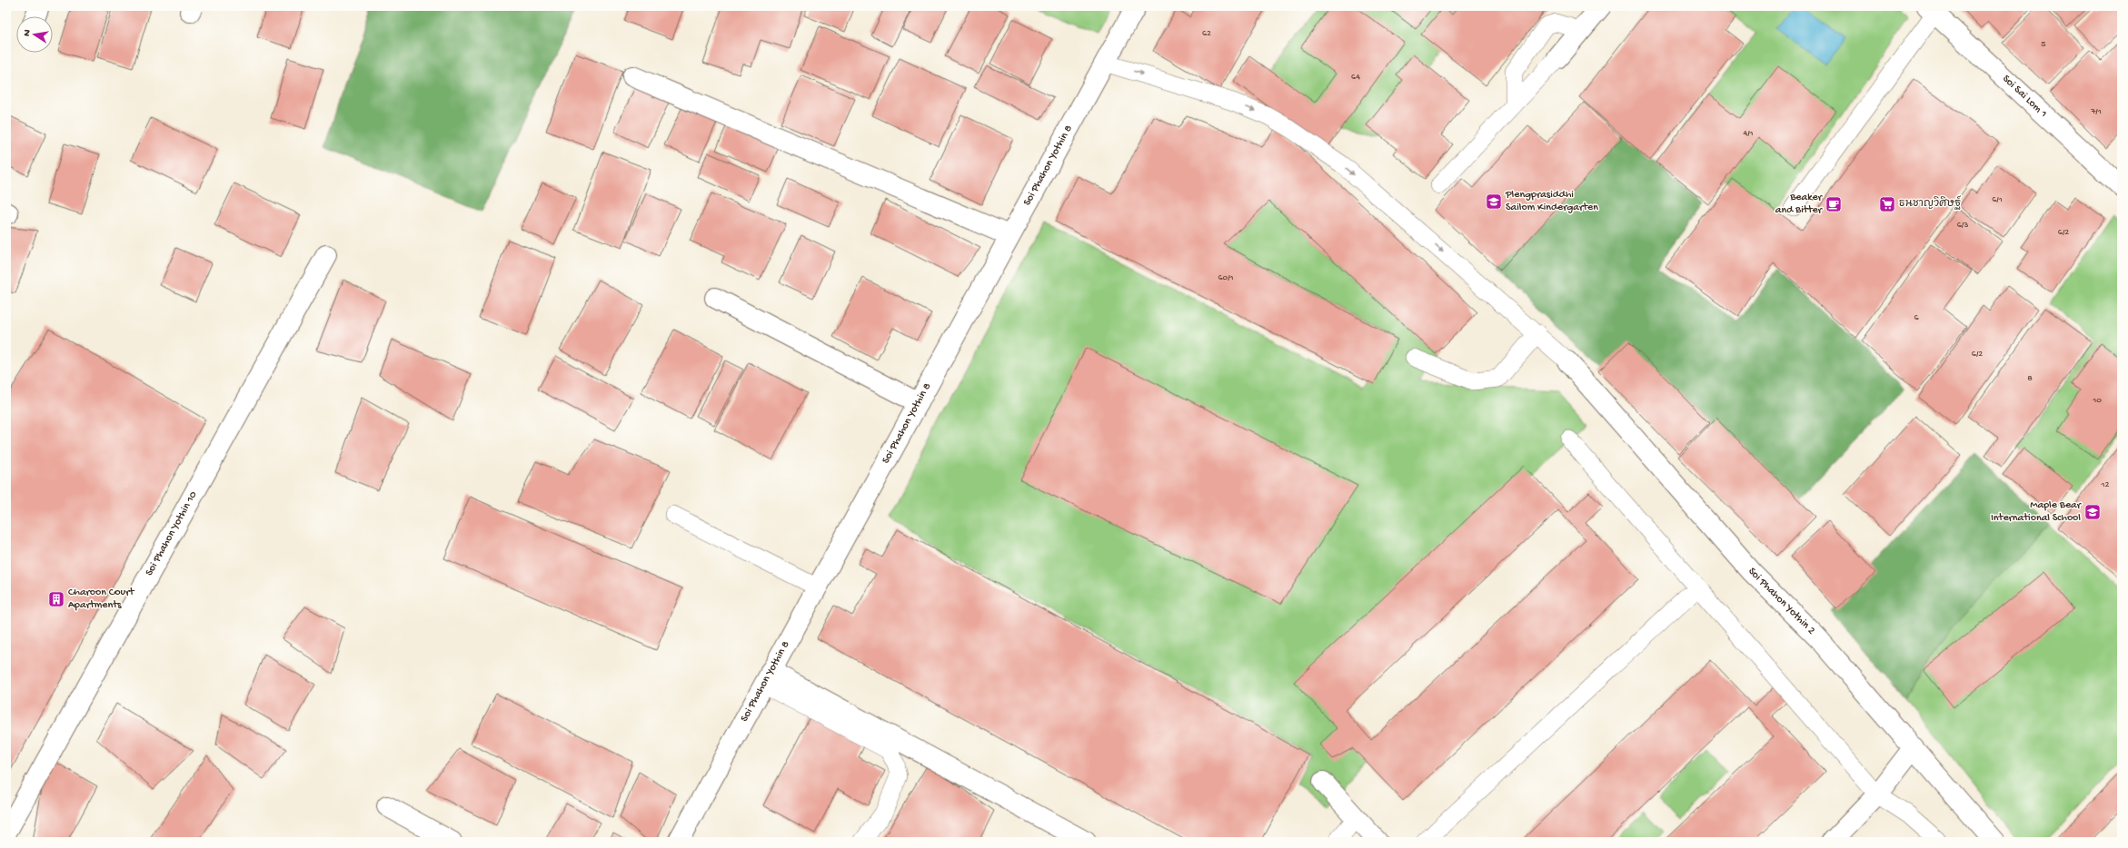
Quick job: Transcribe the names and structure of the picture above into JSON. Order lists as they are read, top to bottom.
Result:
{
  "streets": {
    "street": [
      "Soi Sai Lom 1",
      "Soi Phahon Yothin 8",
      "Soi Phahon Yothin 10",
      "Soi Phahon Yothin 2"
    ]
  },
  "places": {
    "school or university": ["Plengprasiddhi Sailom Kindergarten", "Maple Bear International School"],
    "cafe": ["Beaker and Bitter"],
    "supermarket": ["ธนชาญวิศิษฐ์"],
    "building": ["Charoon Court Apartments"]
  },
  "house_numbers": [
    "62",
    "5",
    "64",
    "7/1",
    "4/1",
    "6/1",
    "6/3",
    "6/2",
    "60/1",
    "6",
    "6/2",
    "8",
    "10",
    "12"
  ],
  "north": "left"
}
